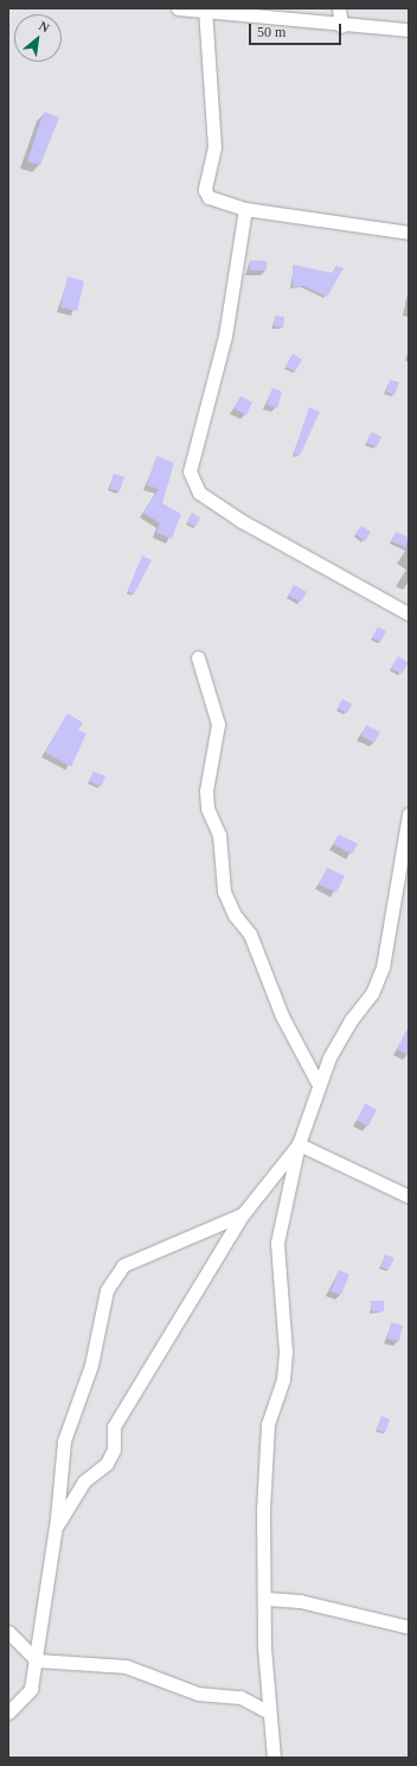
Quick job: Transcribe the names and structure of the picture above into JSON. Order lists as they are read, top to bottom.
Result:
{
  "scale_bar": "50 m",
  "north": "top right"
}
